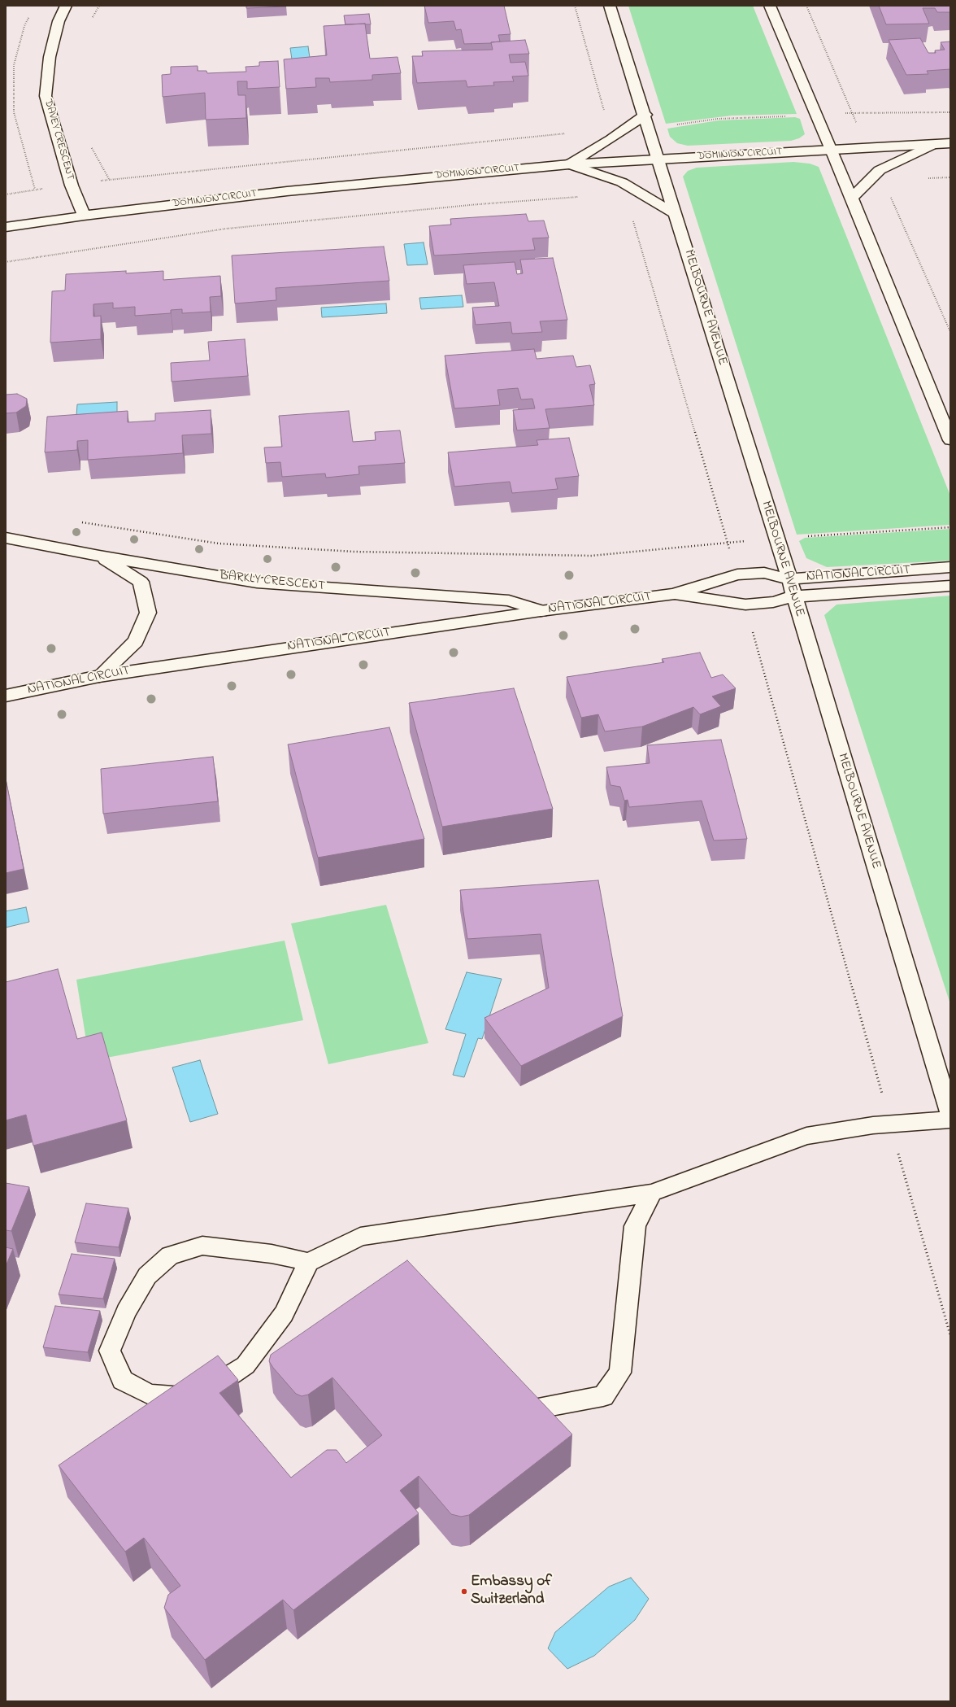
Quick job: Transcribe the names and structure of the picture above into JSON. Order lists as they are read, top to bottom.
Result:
{
  "streets": {
    "street": [
      "DAVEY CRESCENT",
      "DOMINION CIRCUIT",
      "MELBOURNE AVENUE",
      "NATIONAL CIRCUIT",
      "BARKLY CRESCENT"
    ]
  },
  "crossings": [
    ["DAVEY CRESCENT", "DOMINION CIRCUIT"],
    ["DOMINION CIRCUIT", "MELBOURNE AVENUE"],
    ["MELBOURNE AVENUE", "NATIONAL CIRCUIT"],
    ["NATIONAL CIRCUIT", "BARKLY CRESCENT"]
  ],
  "places": ["Embassy of Switzerland"]
}
